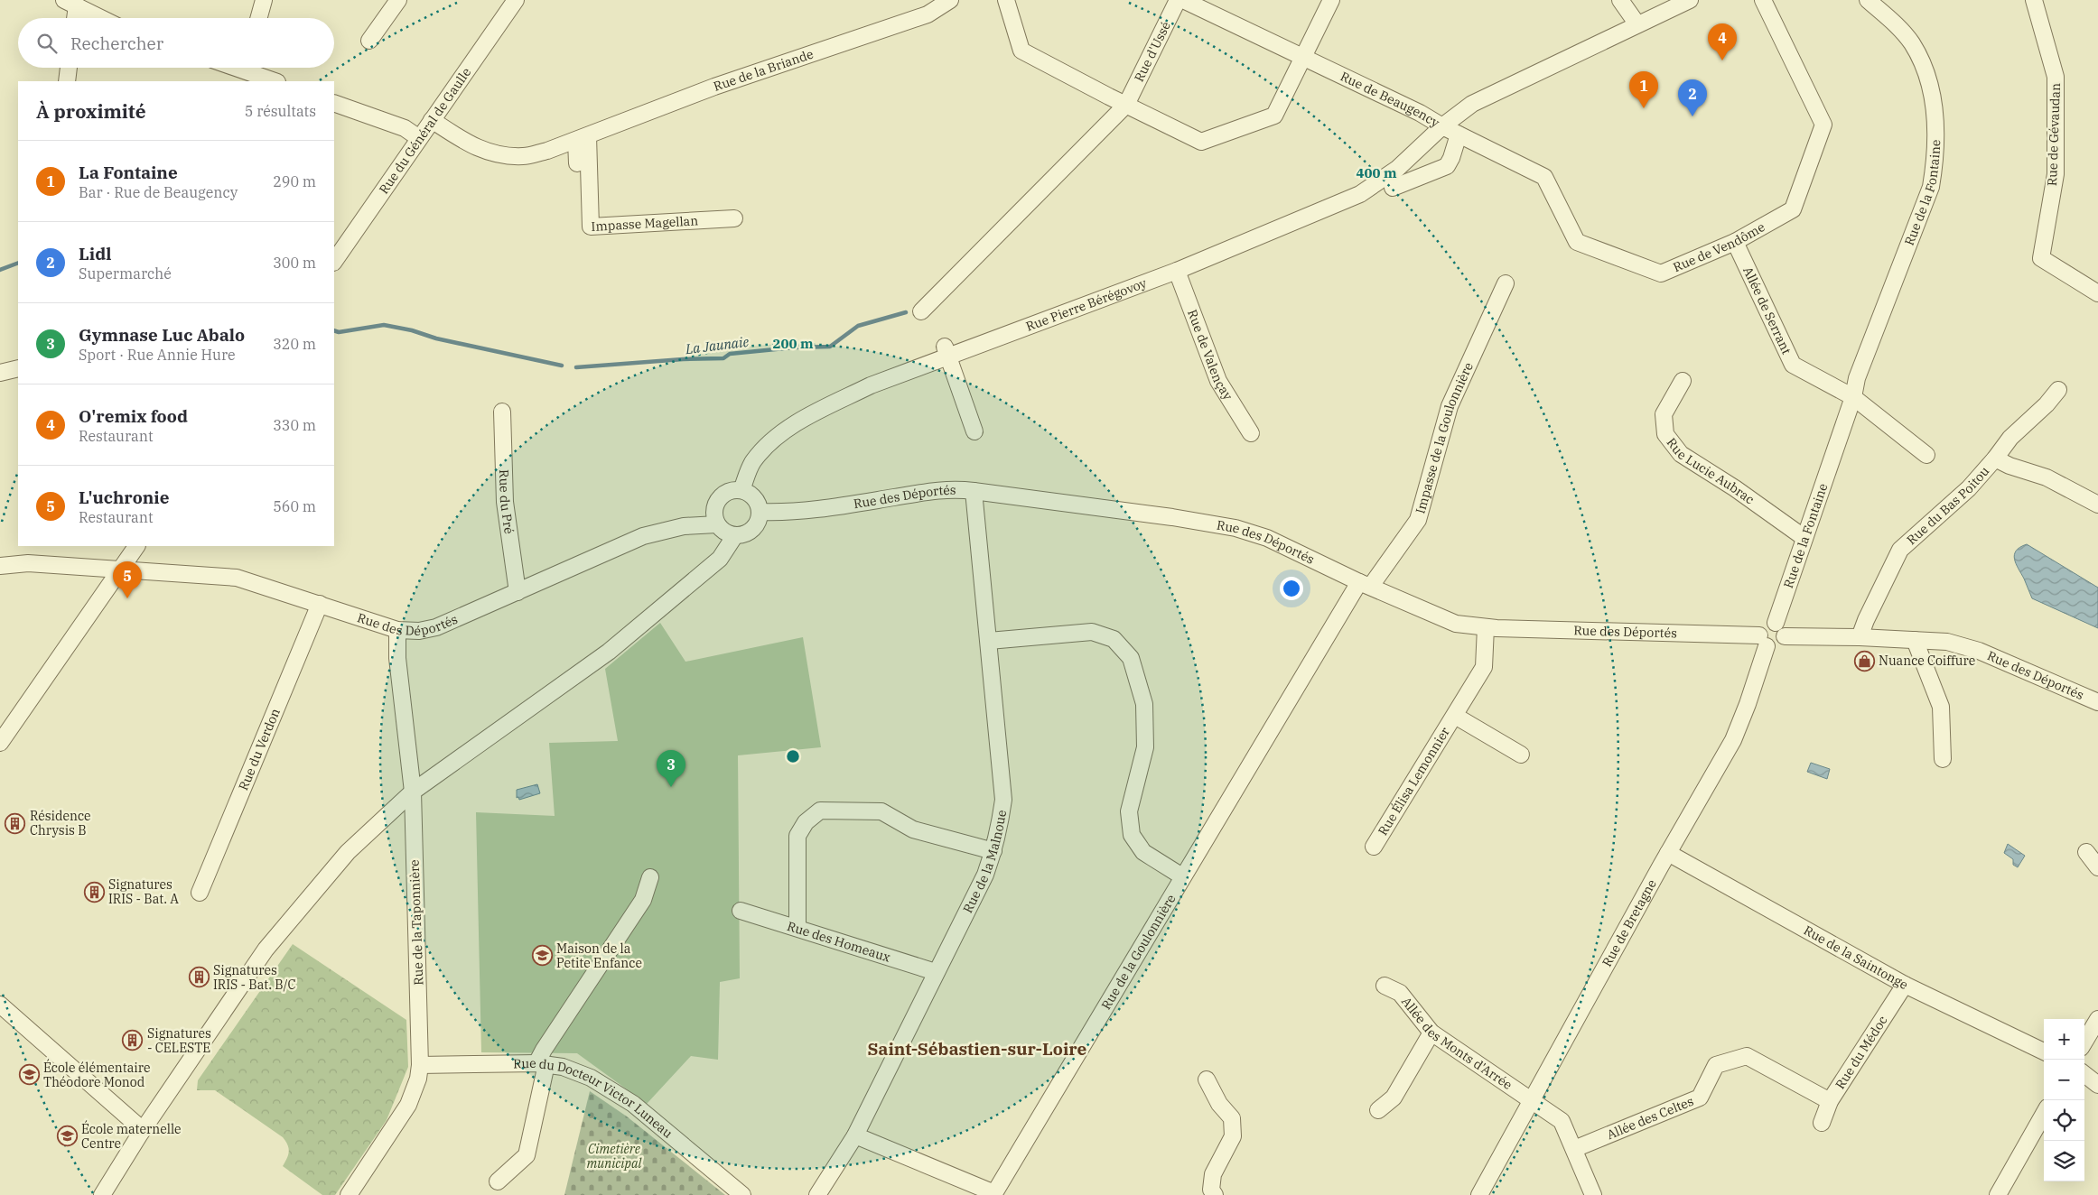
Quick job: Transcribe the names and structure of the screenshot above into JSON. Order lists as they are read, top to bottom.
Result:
{
  "streets": {
    "street": [
      "Rue d'Ussé",
      "Rue de la Briande",
      "Rue de Beaugency",
      "Rue du Général de Gaulle",
      "Rue de Gévaudan",
      "Rue de la Fontaine",
      "Impasse Magellan",
      "Rue de Vendôme",
      "Rue Pierre Bérégovoy",
      "Allée de Serrant",
      "Rue de Valençay",
      "Impasse de la Goulonnière",
      "Rue Lucie Aubrac",
      "Rue des Déportés",
      "Rue du Pré",
      "Rue du Bas Poitou",
      "Rue du Verdon",
      "Rue Élisa Lemonnier",
      "Rue de la Malnoue",
      "Rue de la Taponnière",
      "Rue de Bretagne",
      "Rue des Homeaux",
      "Rue de la Goulonnière",
      "Rue de la Saintonge",
      "Allée des Monts d'Arrée",
      "Rue du Médoc",
      "Rue du Docteur Victor Luneau",
      "Allée des Celtes"
    ]
  },
  "crossings": [
    ["Rue de la Briande", "Rue du Général de Gaulle"],
    ["Rue de la Briande", "Impasse Magellan"],
    ["Rue de Beaugency", "Rue de Vendôme"],
    ["Rue de Beaugency", "Rue Pierre Bérégovoy"],
    ["Rue de la Fontaine", "Allée de Serrant"],
    ["Rue de la Fontaine", "Rue Lucie Aubrac"],
    ["Rue de la Fontaine", "Rue des Déportés"],
    ["Rue de Vendôme", "Rue Pierre Bérégovoy"],
    ["Rue de Vendôme", "Allée de Serrant"],
    ["Rue Pierre Bérégovoy", "Rue de Valençay"],
    ["Rue Pierre Bérégovoy", "Rue des Déportés"],
    ["Impasse de la Goulonnière", "Rue des Déportés"],
    ["Impasse de la Goulonnière", "Rue de la Goulonnière"],
    ["Rue des Déportés", "Rue du Pré"],
    ["Rue des Déportés", "Rue du Bas Poitou"],
    ["Rue des Déportés", "Rue du Verdon"],
    ["Rue des Déportés", "Rue Élisa Lemonnier"],
    ["Rue des Déportés", "Rue de la Malnoue"],
    ["Rue des Déportés", "Rue de la Taponnière"],
    ["Rue des Déportés", "Rue de Bretagne"],
    ["Rue des Déportés", "Rue de la Goulonnière"],
    ["Rue de la Malnoue", "Rue des Homeaux"],
    ["Rue de la Malnoue", "Rue de la Goulonnière"],
    ["Rue de la Taponnière", "Rue du Docteur Victor Luneau"],
    ["Rue de Bretagne", "Rue de la Saintonge"],
    ["Rue de Bretagne", "Allée des Monts d'Arrée"],
    ["Rue de la Saintonge", "Rue du Médoc"],
    ["Allée des Monts d'Arrée", "Allée des Celtes"],
    ["Rue du Médoc", "Allée des Celtes"]
  ],
  "districts": ["Saint-Sébastien-sur-Loire"],
  "water": ["La Jaunaie"],
  "parks": ["Cimetière municipal"],
  "places": {
    "shop": ["Nuance Coiffure"],
    "building": [
      "Résidence Chrysis B",
      "Signatures IRIS - Bat. A",
      "Signatures IRIS - Bat. B/C",
      "Signatures - CELESTE"
    ],
    "school or university": ["Maison de la Petite Enfance", "École élémentaire Théodore Monod", "École maternelle Centre"]
  },
  "page": {
    "search": "Rechercher",
    "pins": [
      "4",
      "1",
      "2",
      "5",
      "3"
    ],
    "heading": ["À proximité", "5 résultats"],
    "list": [
      {
        "mark": "1",
        "name": "La Fontaine",
        "note": "Bar · Rue de Beaugency",
        "value": "290 m"
      },
      {
        "mark": "2",
        "name": "Lidl",
        "note": "Supermarché",
        "value": "300 m"
      },
      {
        "mark": "3",
        "name": "Gymnase Luc Abalo",
        "note": "Sport · Rue Annie Hure",
        "value": "320 m"
      },
      {
        "mark": "4",
        "name": "O'remix food",
        "note": "Restaurant",
        "value": "330 m"
      },
      {
        "mark": "5",
        "name": "L'uchronie",
        "note": "Restaurant",
        "value": "560 m"
      }
    ],
    "map_buttons": ["+", "−"]
  },
  "rings": ["400 m", "200 m"]
}
